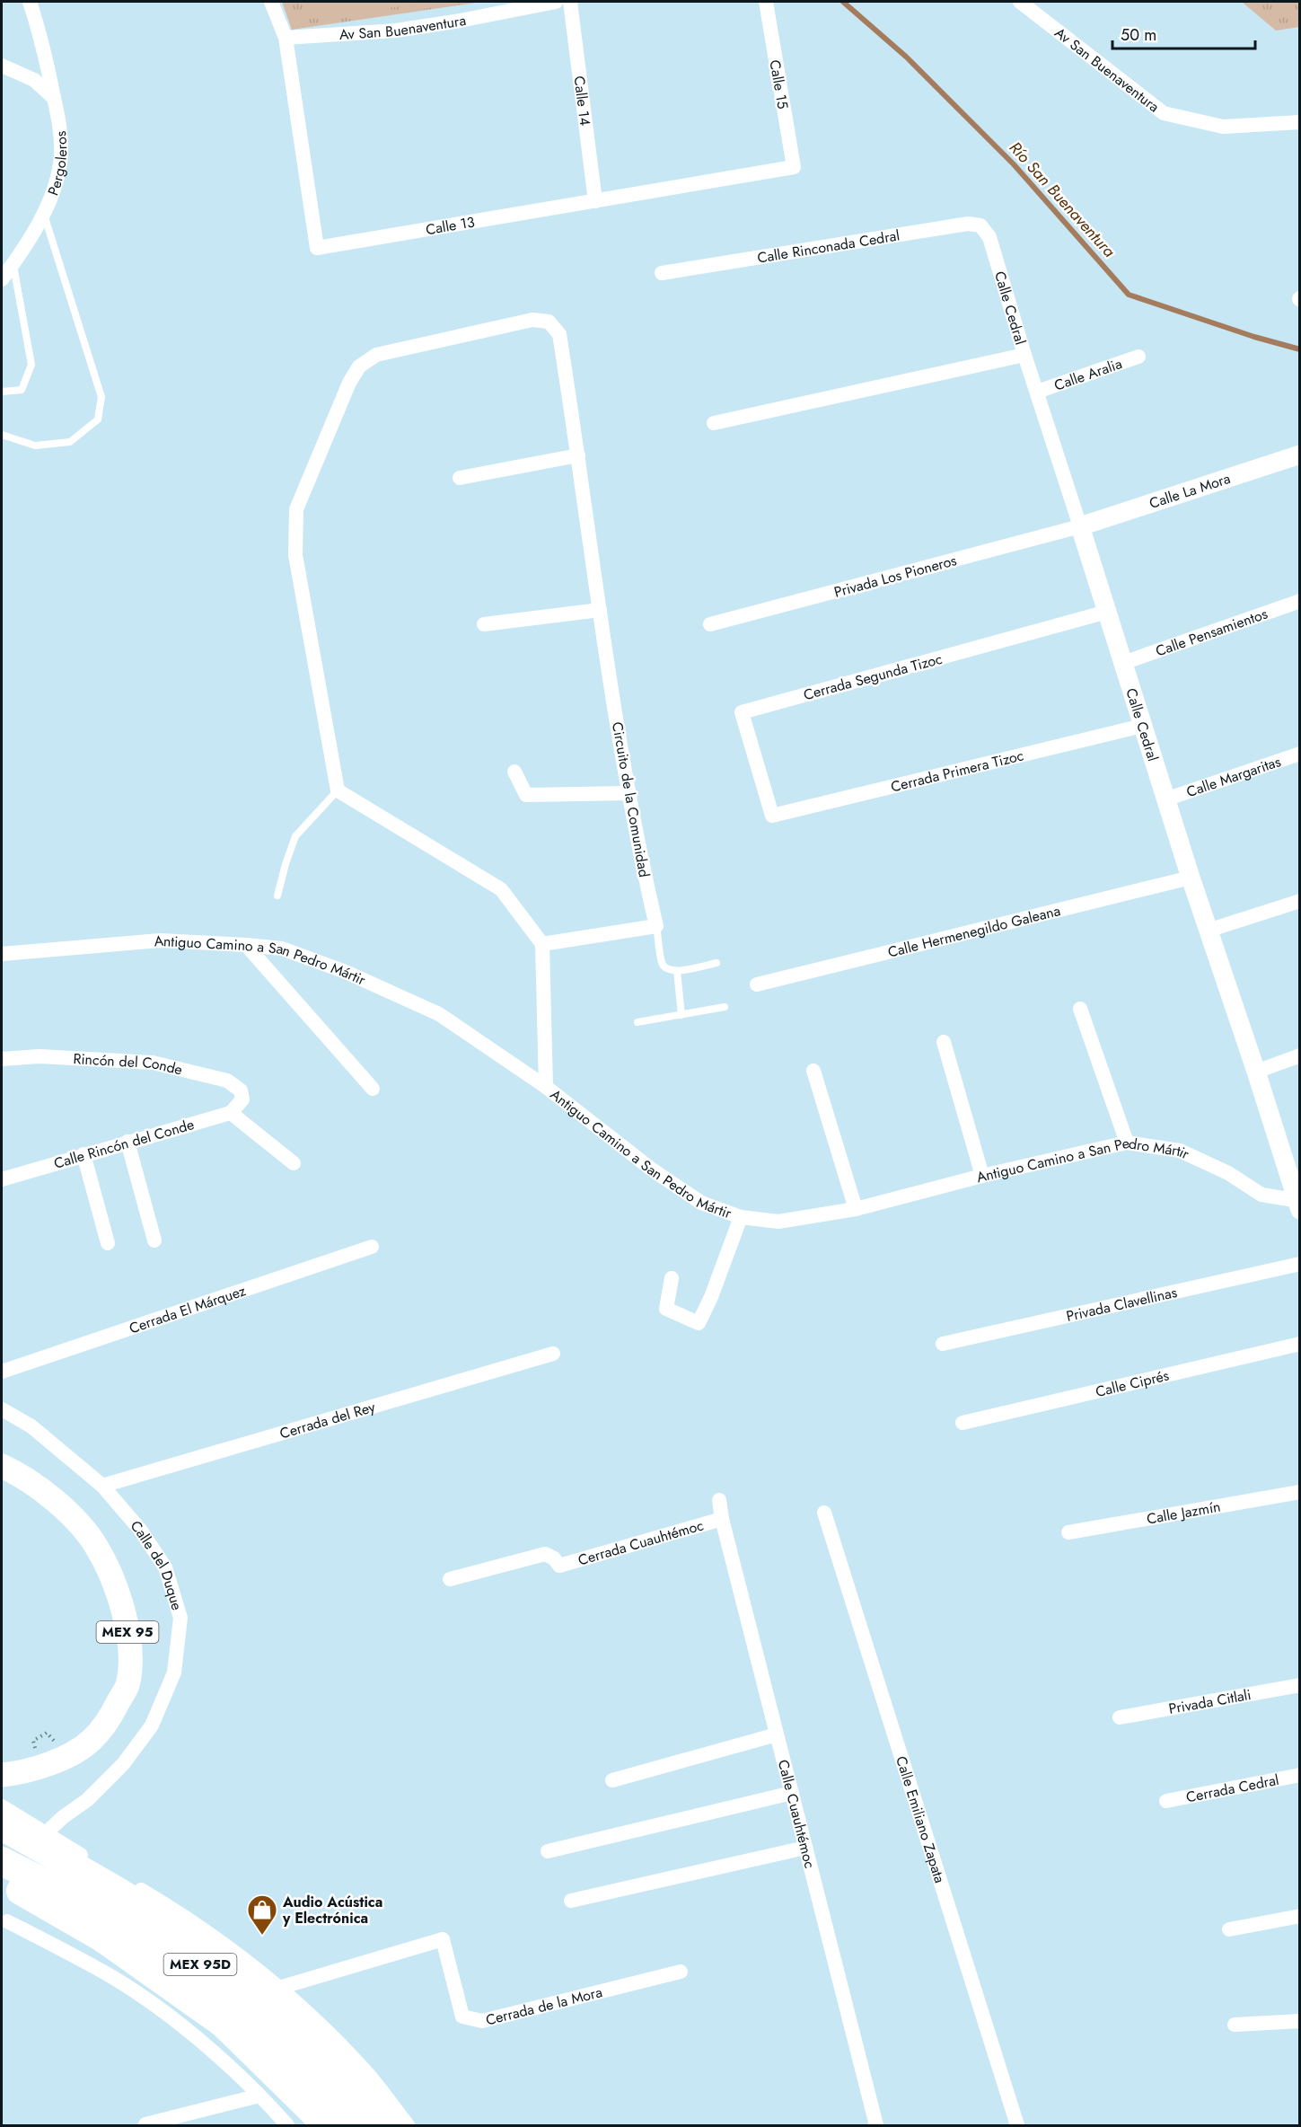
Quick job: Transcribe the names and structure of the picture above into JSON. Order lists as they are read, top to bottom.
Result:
{
  "streets": {
    "highway": ["MEX 95D"],
    "main road": ["MEX 95"],
    "street": [
      "Av San Buenaventura",
      "Calle 15",
      "Calle 14",
      "Pergoleros",
      "Calle 13",
      "Calle Rinconada Cedral",
      "Calle Cedral",
      "Calle Aralia",
      "Calle La Mora",
      "Privada Los Pioneros",
      "Calle Pensamientos",
      "Cerrada Segunda Tizoc",
      "Cerrada Primera Tizoc",
      "Calle Margaritas",
      "Circuito de la Comunidad",
      "Calle Hermenegildo Galeana",
      "Antiguo Camino a San Pedro Mártir",
      "Rincón del Conde",
      "Calle Rincón del Conde",
      "Privada Clavellinas",
      "Cerrada El Márquez",
      "Calle Ciprés",
      "Cerrada del Rey",
      "Calle Jazmín",
      "Cerrada Cuauhtémoc",
      "Calle del Duque",
      "Privada Citlali",
      "Cerrada Cedral",
      "Calle Cuauhtémoc",
      "Calle Emiliano Zapata",
      "Cerrada de la Mora"
    ]
  },
  "crossings": [
    ["Av San Buenaventura", "Calle 13"],
    ["Calle 15", "Calle 13"],
    ["Calle 14", "Calle 13"],
    ["Calle Rinconada Cedral", "Calle Cedral"],
    ["Calle Cedral", "Calle Aralia"],
    ["Calle Cedral", "Calle La Mora"],
    ["Calle Cedral", "Privada Los Pioneros"],
    ["Calle Cedral", "Calle Pensamientos"],
    ["Calle Cedral", "Cerrada Segunda Tizoc"],
    ["Calle Cedral", "Cerrada Primera Tizoc"],
    ["Calle Cedral", "Calle Margaritas"],
    ["Calle Cedral", "Calle Hermenegildo Galeana"],
    ["Calle Cedral", "Antiguo Camino a San Pedro Mártir"],
    ["Calle La Mora", "Privada Los Pioneros"],
    ["Cerrada Segunda Tizoc", "Cerrada Primera Tizoc"],
    ["Rincón del Conde", "Calle Rincón del Conde"],
    ["Cerrada del Rey", "Calle del Duque"],
    ["Cerrada Cuauhtémoc", "Calle Cuauhtémoc"]
  ],
  "water": ["Río San Buenaventura"],
  "places": {
    "shop": ["Audio Acústica y Electrónica"]
  },
  "scale_bar": "50 m"
}
